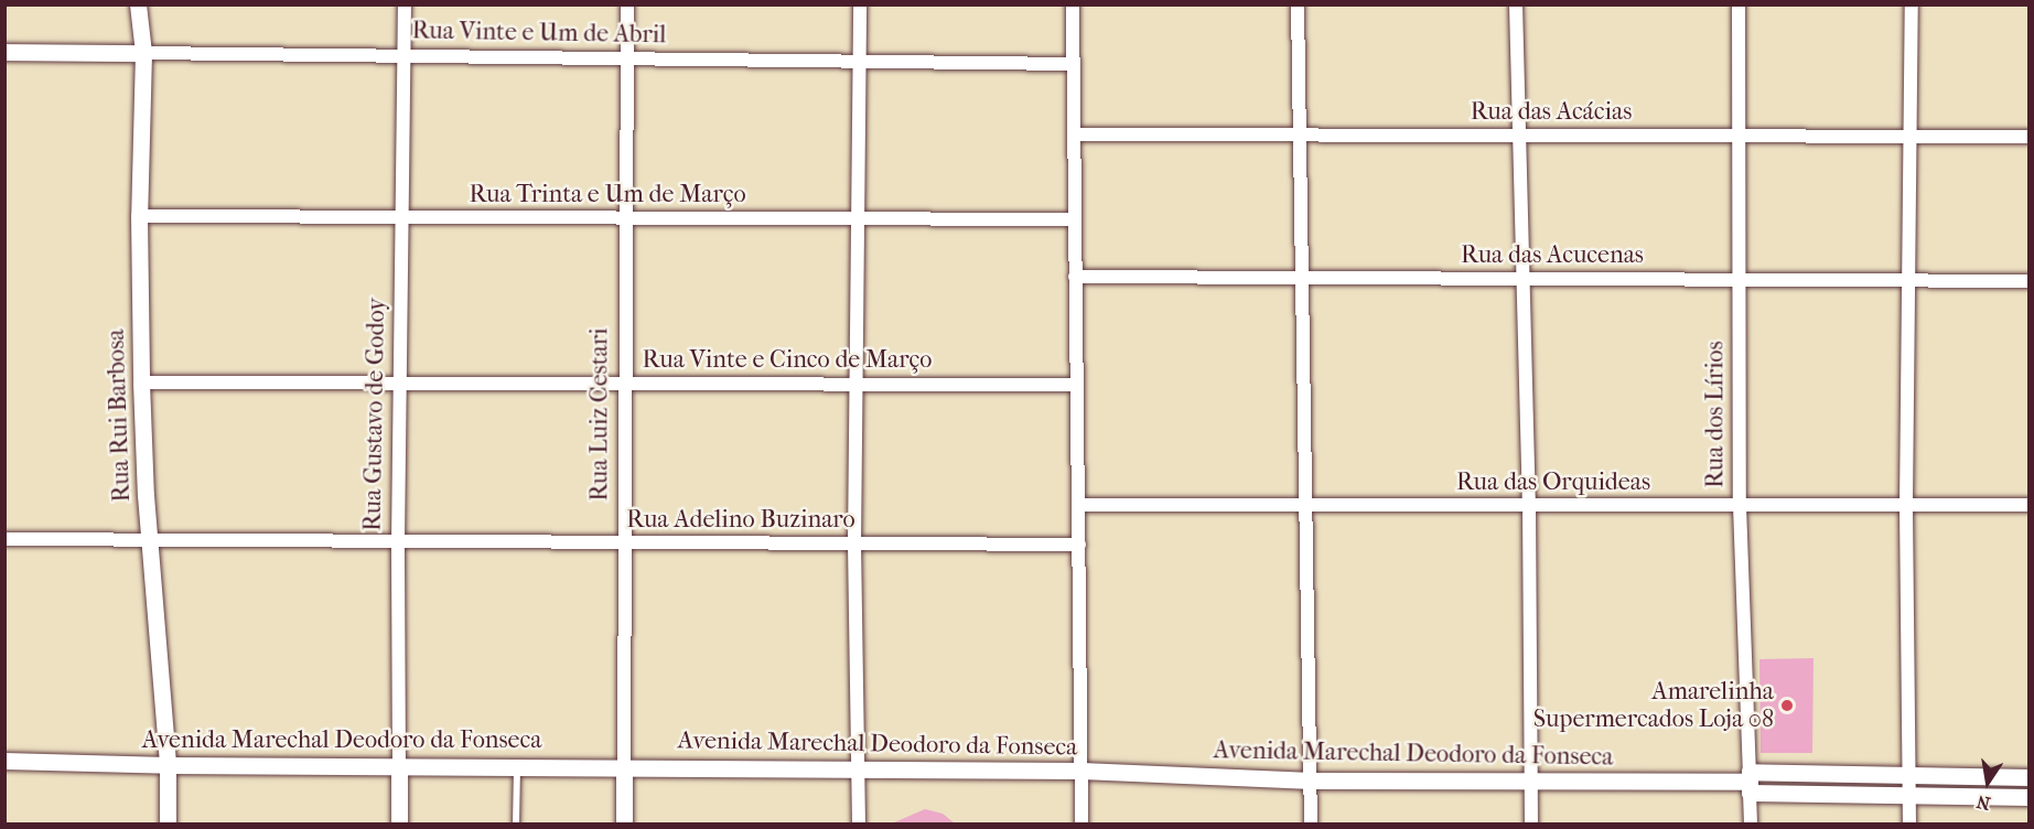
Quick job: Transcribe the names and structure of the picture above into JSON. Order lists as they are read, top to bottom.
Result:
{
  "streets": {
    "street": [
      "Rua Vinte e Um de Abril",
      "Rua das Acácias",
      "Rua Trinta e Um de Março",
      "Rua das Acucenas",
      "Rua Vinte e Cinco de Março",
      "Rua Gustavo de Godoy",
      "Rua Luiz Cestari",
      "Rua dos Lírios",
      "Rua Rui Barbosa",
      "Rua das Orquideas",
      "Rua Adelino Buzinaro",
      "Avenida Marechal Deodoro da Fonseca"
    ]
  },
  "crossings": [
    ["Rua Vinte e Um de Abril", "Rua Gustavo de Godoy"],
    ["Rua Vinte e Um de Abril", "Rua Luiz Cestari"],
    ["Rua Vinte e Um de Abril", "Rua Rui Barbosa"],
    ["Rua das Acácias", "Rua dos Lírios"],
    ["Rua Trinta e Um de Março", "Rua Gustavo de Godoy"],
    ["Rua Trinta e Um de Março", "Rua Luiz Cestari"],
    ["Rua Trinta e Um de Março", "Rua Rui Barbosa"],
    ["Rua das Acucenas", "Rua dos Lírios"],
    ["Rua Vinte e Cinco de Março", "Rua Gustavo de Godoy"],
    ["Rua Vinte e Cinco de Março", "Rua Luiz Cestari"],
    ["Rua Vinte e Cinco de Março", "Rua Rui Barbosa"],
    ["Rua Gustavo de Godoy", "Rua Adelino Buzinaro"],
    ["Rua Gustavo de Godoy", "Avenida Marechal Deodoro da Fonseca"],
    ["Rua Luiz Cestari", "Rua Adelino Buzinaro"],
    ["Rua Luiz Cestari", "Avenida Marechal Deodoro da Fonseca"],
    ["Rua dos Lírios", "Rua das Orquideas"],
    ["Rua dos Lírios", "Avenida Marechal Deodoro da Fonseca"],
    ["Rua Rui Barbosa", "Rua Adelino Buzinaro"],
    ["Rua Rui Barbosa", "Avenida Marechal Deodoro da Fonseca"]
  ],
  "places": ["Amarelinha Supermercados Loja 08"],
  "north": "bottom"
}
